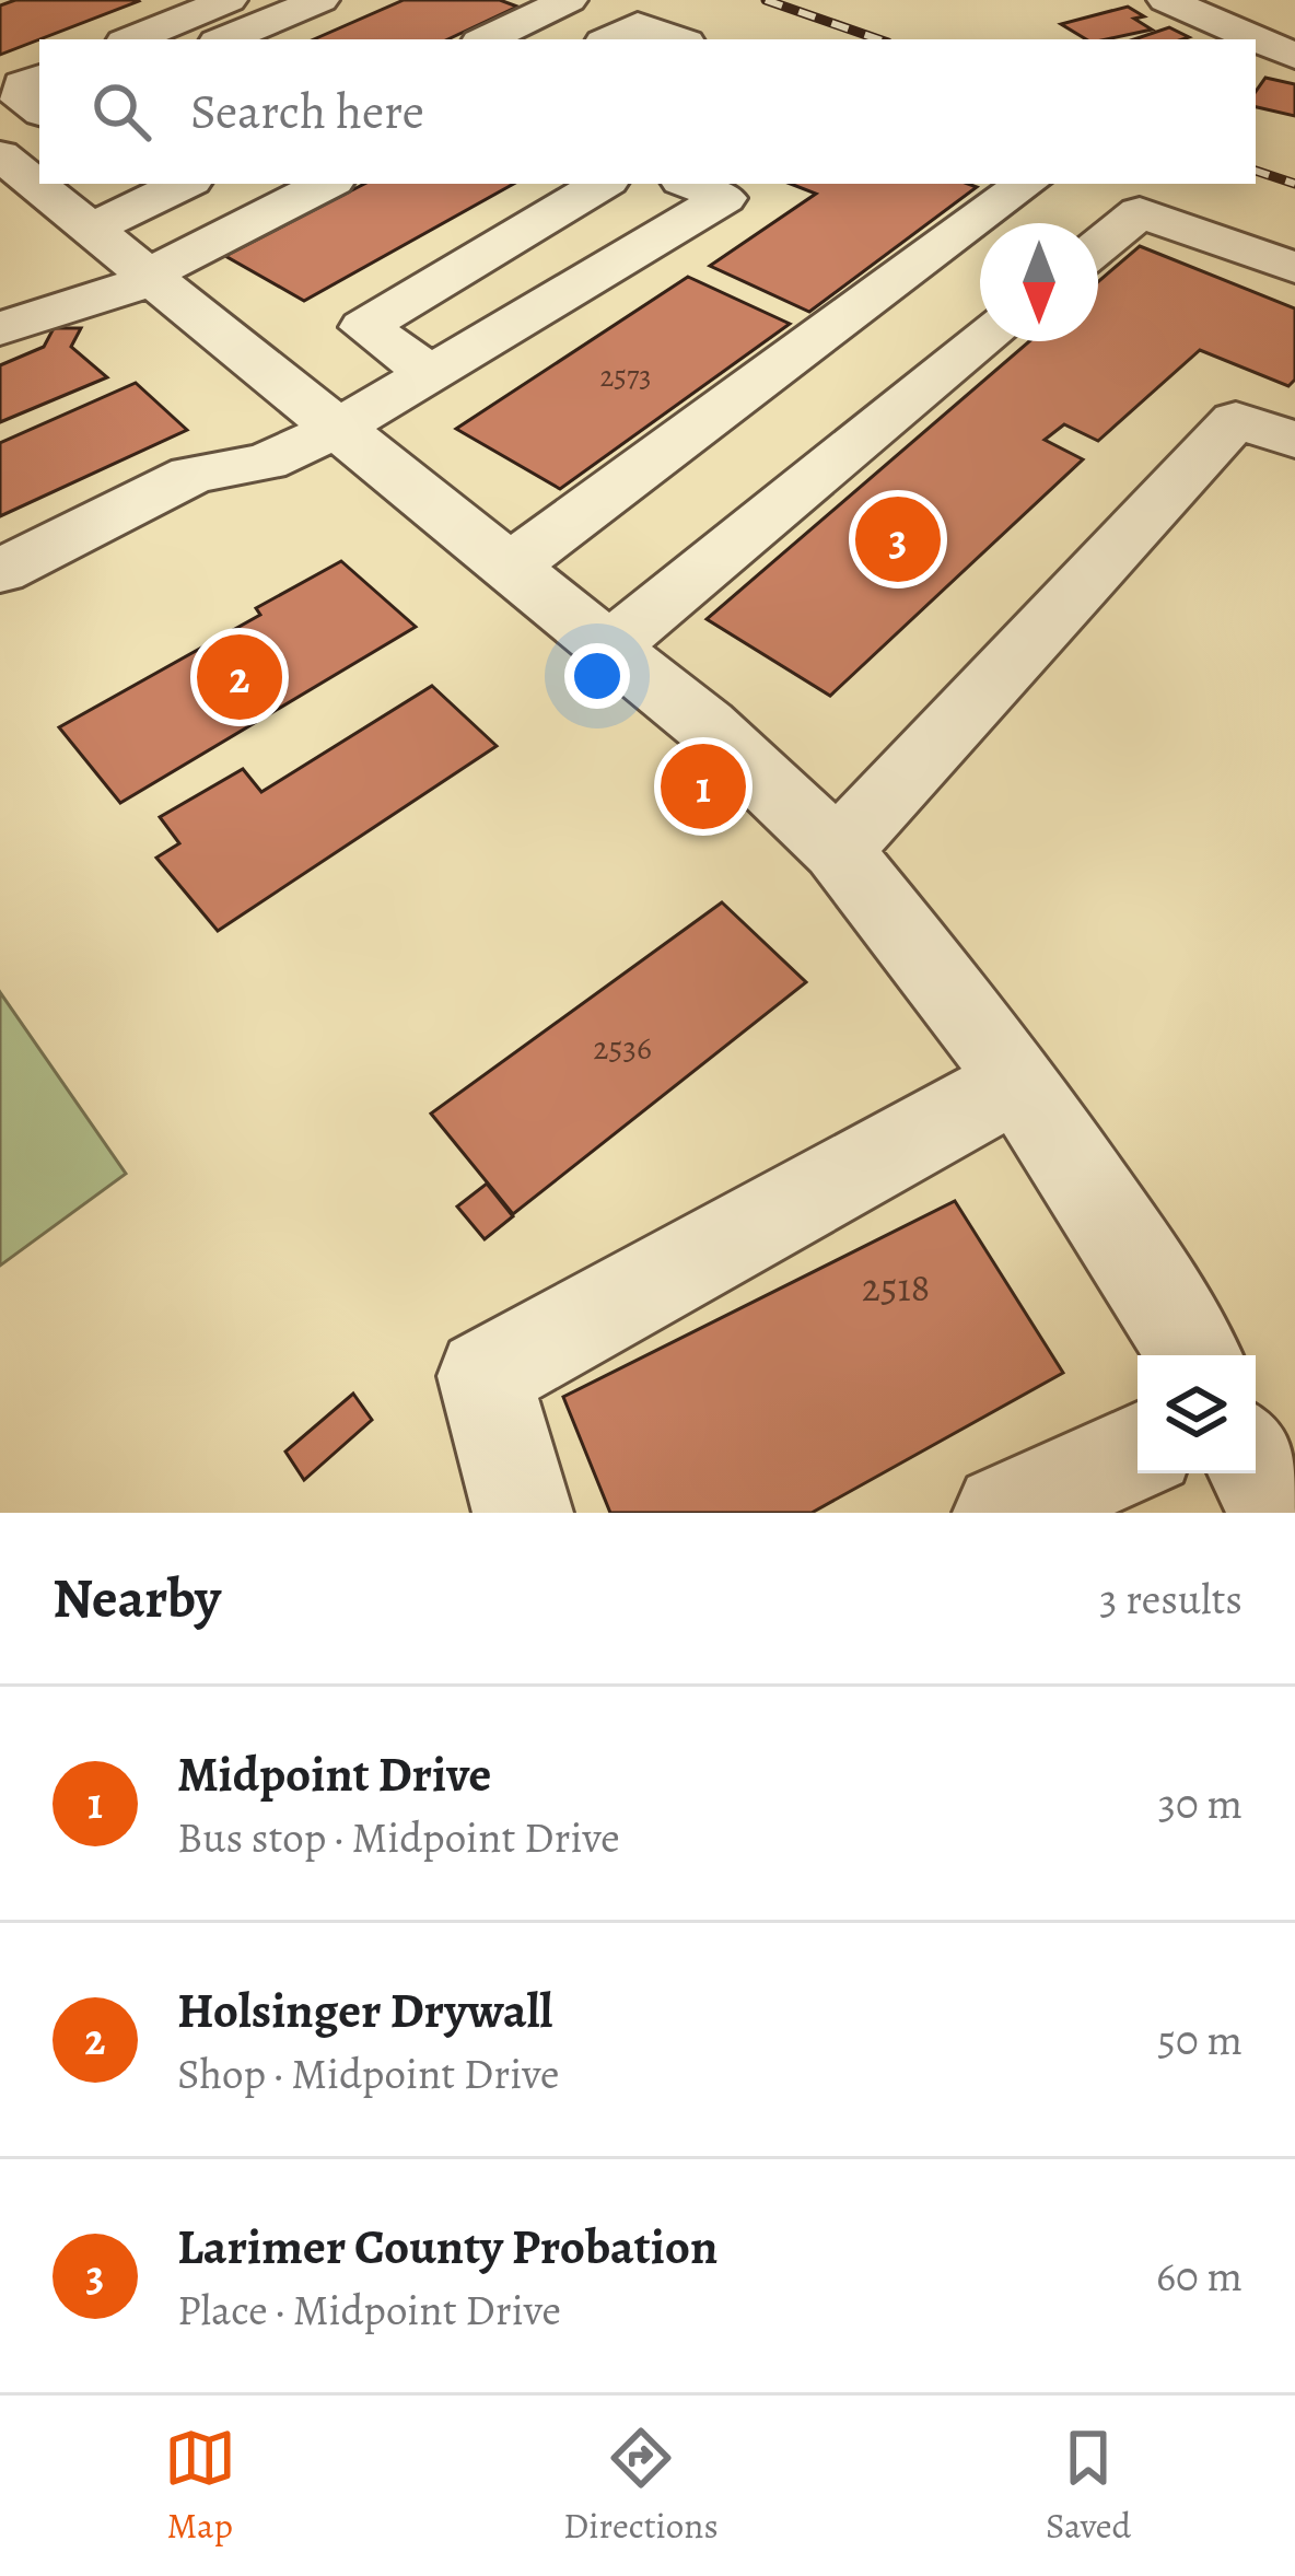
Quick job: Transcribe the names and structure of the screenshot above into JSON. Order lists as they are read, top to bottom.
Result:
{
  "house_numbers": ["2573", "2536", "2518"],
  "north": "bottom",
  "page": {
    "search": "Search here",
    "pins": ["3", "2", "1"],
    "heading": ["Nearby", "3 results"],
    "list": [
      {
        "mark": "1",
        "name": "Midpoint Drive",
        "note": "Bus stop · Midpoint Drive",
        "value": "30 m"
      },
      {
        "mark": "2",
        "name": "Holsinger Drywall",
        "note": "Shop · Midpoint Drive",
        "value": "50 m"
      },
      {
        "mark": "3",
        "name": "Larimer County Probation",
        "note": "Place · Midpoint Drive",
        "value": "60 m"
      }
    ],
    "nav": ["Map", "Directions", "Saved"]
  }
}
